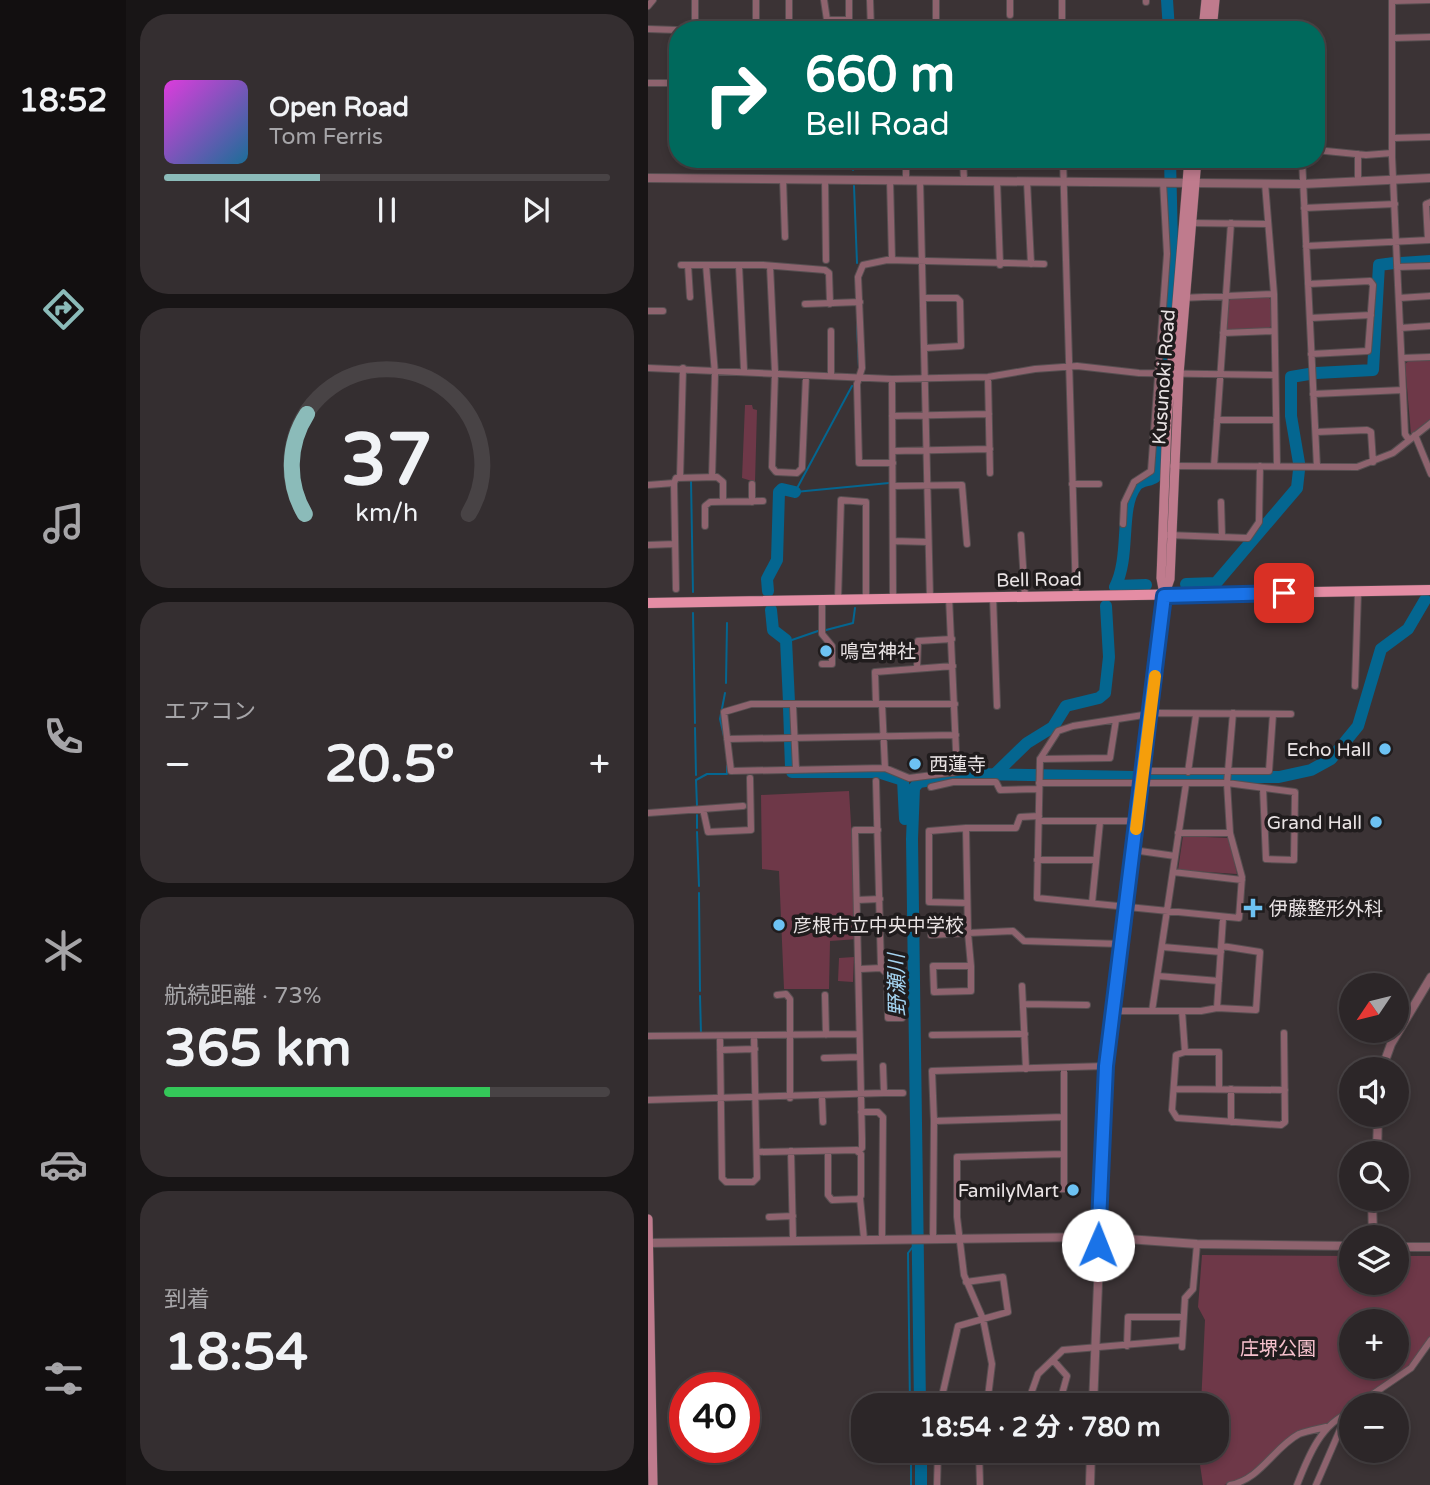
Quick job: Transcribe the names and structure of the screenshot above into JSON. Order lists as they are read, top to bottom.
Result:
{
  "streets": {
    "main road": ["Kusunoki Road", "Bell Road"]
  },
  "crossings": [
    ["Kusunoki Road", "Bell Road"]
  ],
  "water": ["野瀬川"],
  "parks": ["庄堺公園"],
  "places": {
    "other": [
      "鳴宮神社",
      "Echo Hall",
      "西蓮寺",
      "Grand Hall",
      "彦根市立中央中学校",
      "FamilyMart"
    ],
    "health": ["伊藤整形外科"]
  },
  "north": "bottom left",
  "page": {
    "tabs": "18:52",
    "turn": ["660 m", "Bell Road"],
    "song": ["Open Road", "Tom Ferris"],
    "tile": [
      "エアコン",
      ["航続距離 · 73%", "365 km"],
      ["到着", "18:54"]
    ],
    "heat": ["−", "20.5°", "+"],
    "map_buttons": ["+", "−"],
    "limit": "40",
    "trip": "18:54 · 2 分 · 780 m",
    "gauge": ["37", "km/h"]
  }
}
